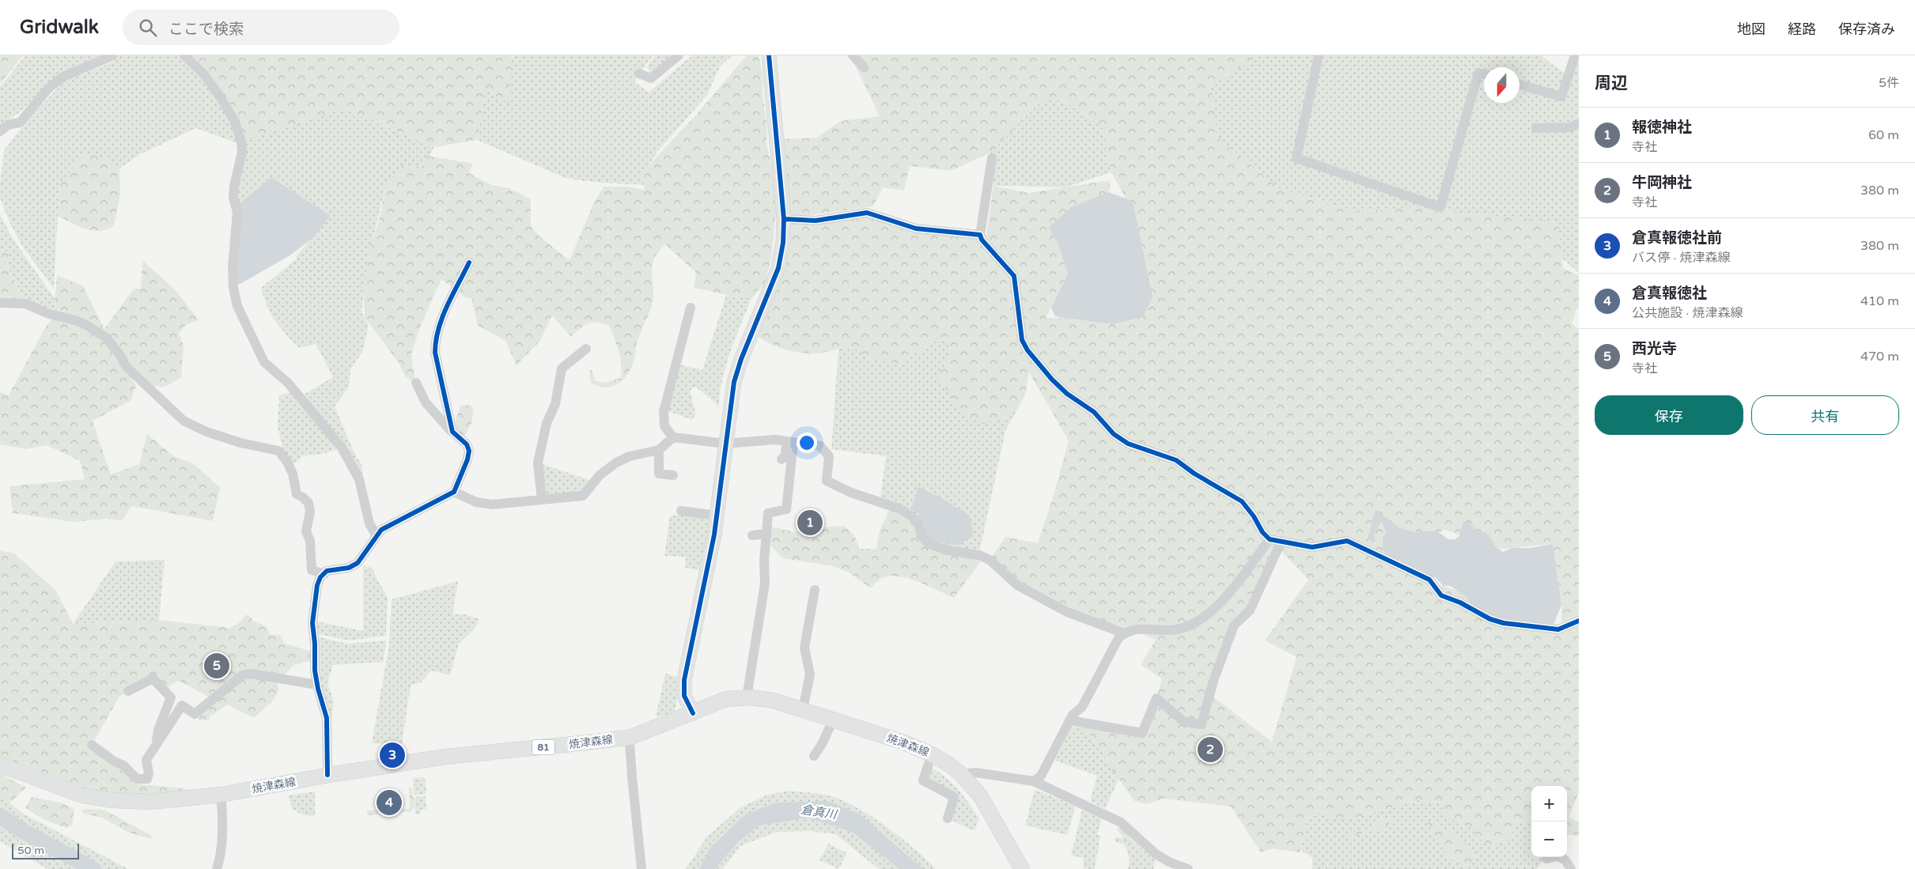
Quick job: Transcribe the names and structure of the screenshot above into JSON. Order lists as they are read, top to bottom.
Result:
{
  "streets": {
    "main road": ["焼津森線", "81"]
  },
  "water": ["倉真川"],
  "scale_bar": "50 m",
  "north": "bottom",
  "page": {
    "header": "Gridwalk",
    "search": "ここで検索",
    "nav": ["地図", "経路", "保存済み"],
    "heading": ["周辺", "5件"],
    "list": [
      {
        "mark": "1",
        "name": "報徳神社",
        "note": "寺社",
        "value": "60 m"
      },
      {
        "mark": "2",
        "name": "牛岡神社",
        "note": "寺社",
        "value": "380 m"
      },
      {
        "mark": "3",
        "name": "倉真報徳社前",
        "note": "バス停 · 焼津森線",
        "value": "380 m"
      },
      {
        "mark": "4",
        "name": "倉真報徳社",
        "note": "公共施設 · 焼津森線",
        "value": "410 m"
      },
      {
        "mark": "5",
        "name": "西光寺",
        "note": "寺社",
        "value": "470 m"
      }
    ],
    "buttons": ["保存", "共有"],
    "pins": [
      "1",
      "5",
      "2",
      "3",
      "4"
    ],
    "map_buttons": ["+", "−"],
    "scale": "50 m"
  }
}
